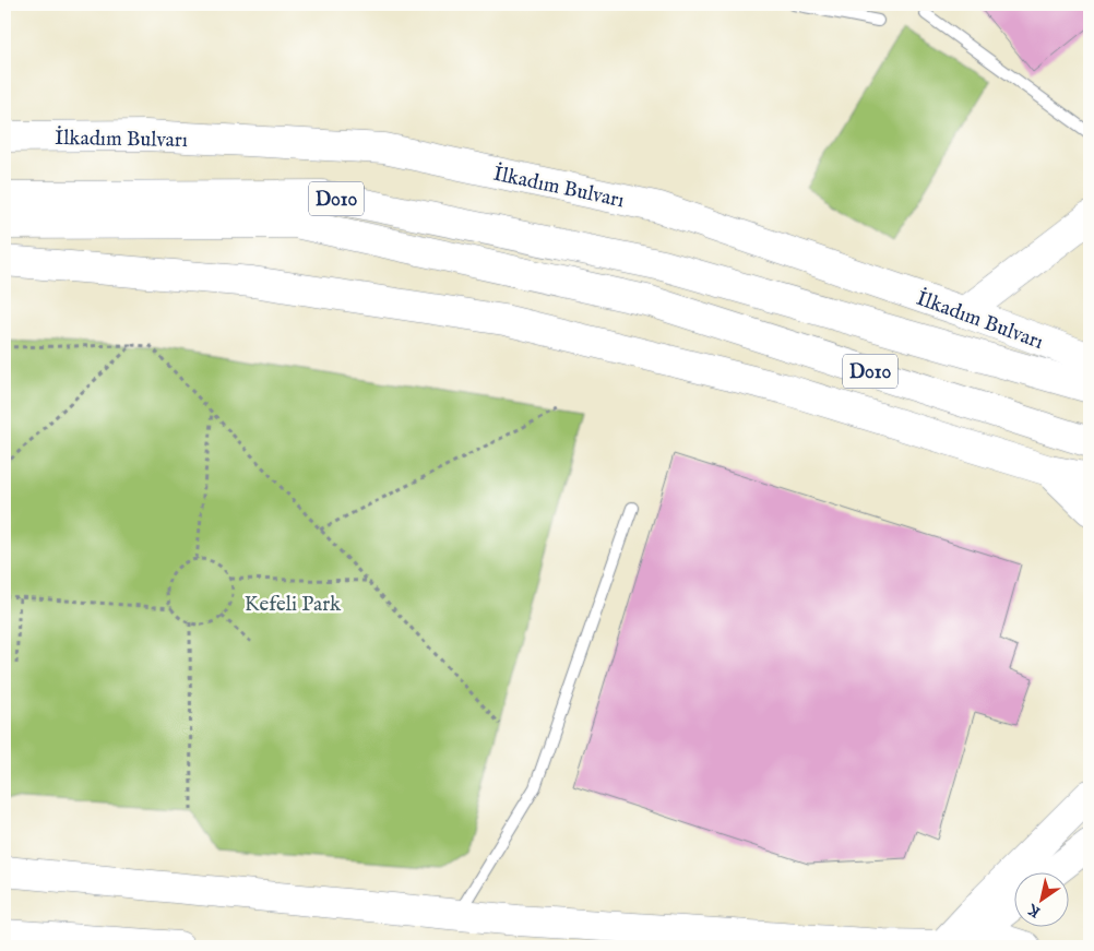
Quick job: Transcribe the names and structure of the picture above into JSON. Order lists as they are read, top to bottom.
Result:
{
  "streets": {
    "main road": ["İlkadım Bulvarı", "D010"]
  },
  "parks": ["Kefeli Park"],
  "north": "bottom left"
}
